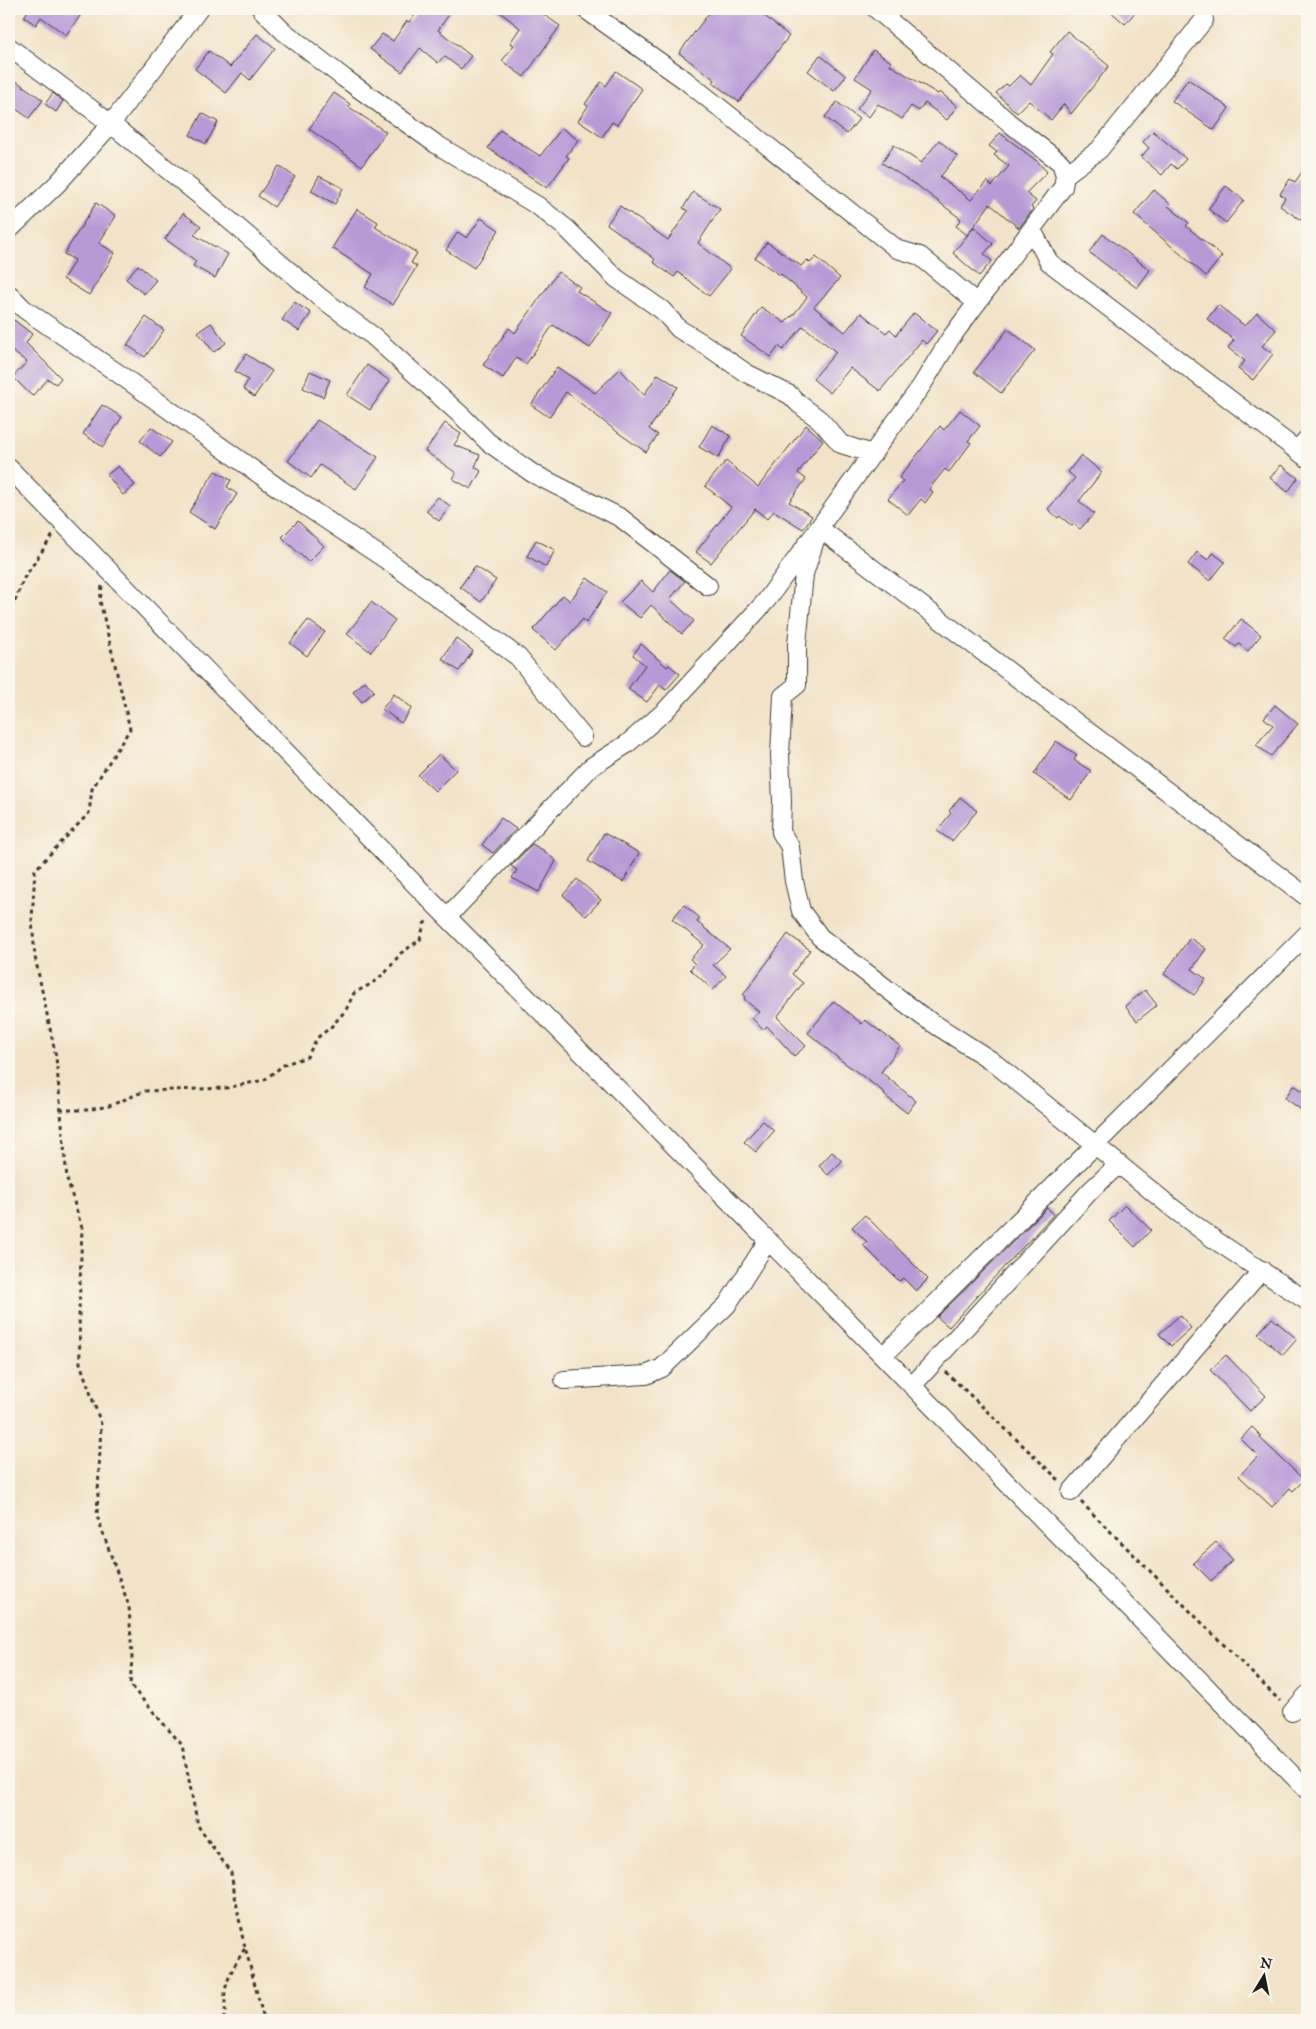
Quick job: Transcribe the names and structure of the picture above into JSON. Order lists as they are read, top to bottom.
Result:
{
  "north": "top"
}
